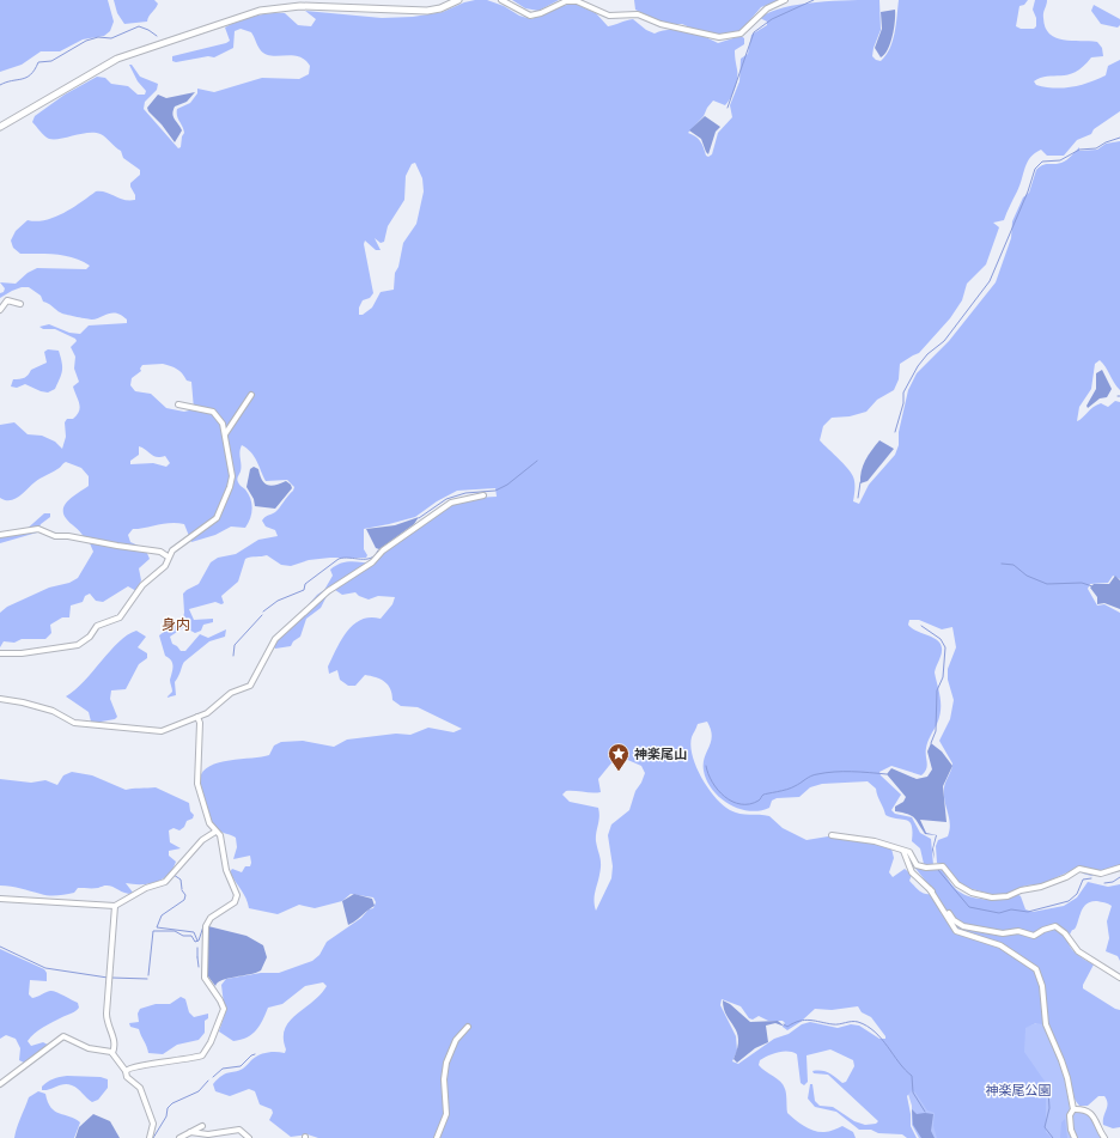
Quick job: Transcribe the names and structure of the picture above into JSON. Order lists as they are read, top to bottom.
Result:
{
  "districts": ["身内"],
  "parks": ["神楽尾公園"],
  "places": {
    "place": ["神楽尾山"]
  }
}
